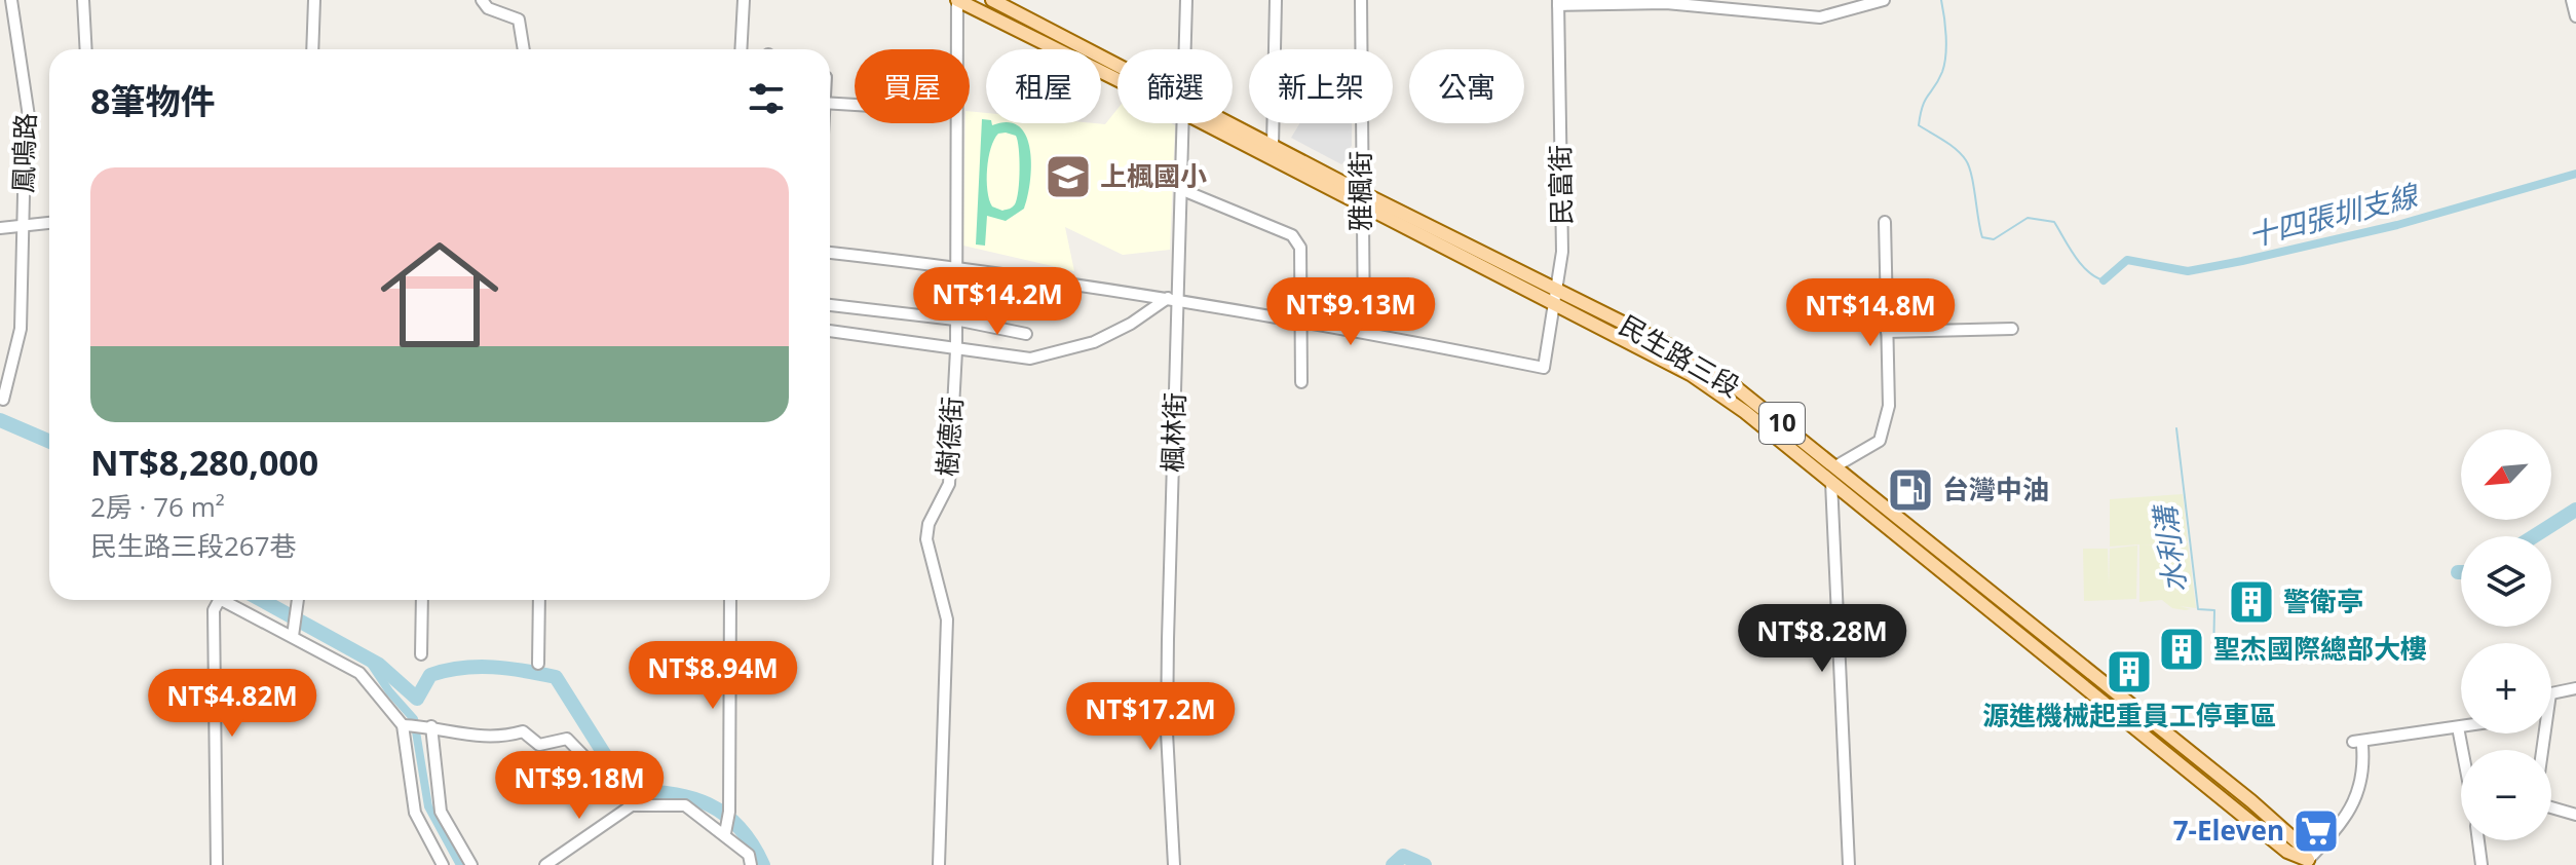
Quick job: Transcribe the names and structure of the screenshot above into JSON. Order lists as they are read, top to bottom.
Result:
{
  "streets": {
    "main road": ["民生路三段", "10"],
    "street": [
      "鳳鳴路",
      "民富街",
      "雅楓街",
      "楓林街",
      "樹德街"
    ]
  },
  "crossings": [
    ["民富街", "雅楓街"],
    ["民富街", "民生路三段"],
    ["雅楓街", "民生路三段"],
    ["10", "樹德街"]
  ],
  "water": ["十四張圳支線", "水利溝"],
  "places": {
    "school or university": ["上楓國小"],
    "fuel station": ["台灣中油"],
    "building": ["警衛亭", "聖杰國際總部大樓", "源進機械起重員工停車區"],
    "supermarket": ["7-Eleven"]
  },
  "north": "bottom left",
  "page": {
    "chip": [
      "買屋",
      "租屋",
      "篩選",
      "新上架",
      "公寓"
    ],
    "heading": "8筆物件",
    "list": [
      {
        "name": "NT$8,280,000",
        "note": "2房 · 76 m² · 民生路三段267巷"
      }
    ],
    "price": [
      "NT$14.2M",
      "NT$9.13M",
      "NT$14.8M",
      "NT$8.28M",
      "NT$8.94M",
      "NT$4.82M",
      "NT$17.2M",
      "NT$9.18M"
    ],
    "map_buttons": ["+", "−"]
  }
}
